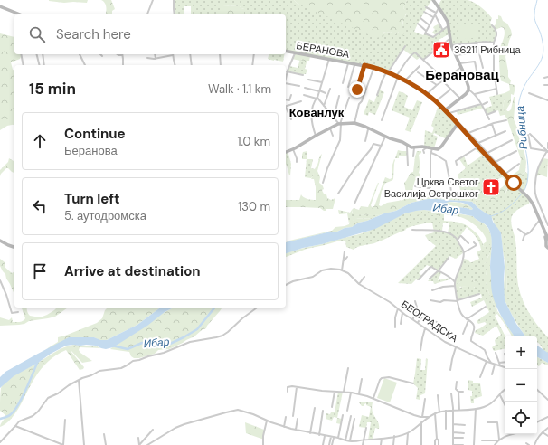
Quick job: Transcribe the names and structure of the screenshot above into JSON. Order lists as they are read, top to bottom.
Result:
{
  "streets": {
    "main road": ["БЕРАНОВА"],
    "street": ["БЕОГРАДСКА"]
  },
  "districts": ["Берановац", "Кованлук"],
  "water": ["Рибница", "Ибар"],
  "places": {
    "public building": ["36211 Рибница"],
    "church": ["Црква Светог Василија Острошког"]
  },
  "page": {
    "search": "Search here",
    "heading": ["15 min", "Walk · 1.1 km"],
    "list": [
      ["Continue", "Беранова", "1.0 km"],
      ["Turn left", "5. аутодромска", "130 m"],
      "Arrive at destination"
    ],
    "map_buttons": ["+", "−"]
  }
}
